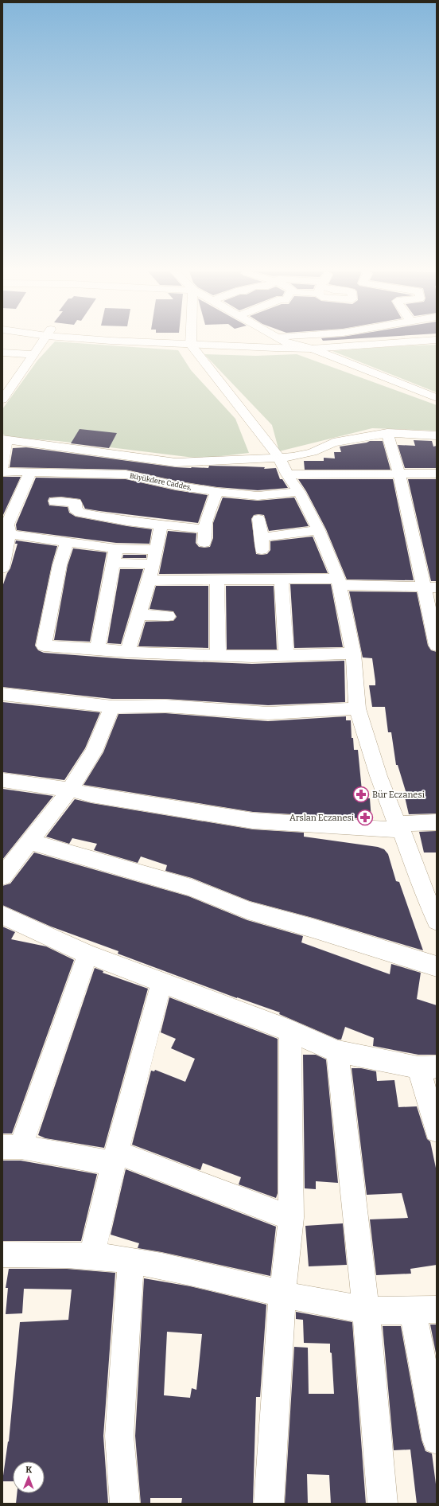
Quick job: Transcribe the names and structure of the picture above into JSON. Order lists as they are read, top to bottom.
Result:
{
  "streets": {
    "street": ["Büyükdere Caddes,"]
  },
  "places": {
    "pharmacy": ["Bür Eczanesi", "Arslan Eczanesi"]
  },
  "north": "top"
}
